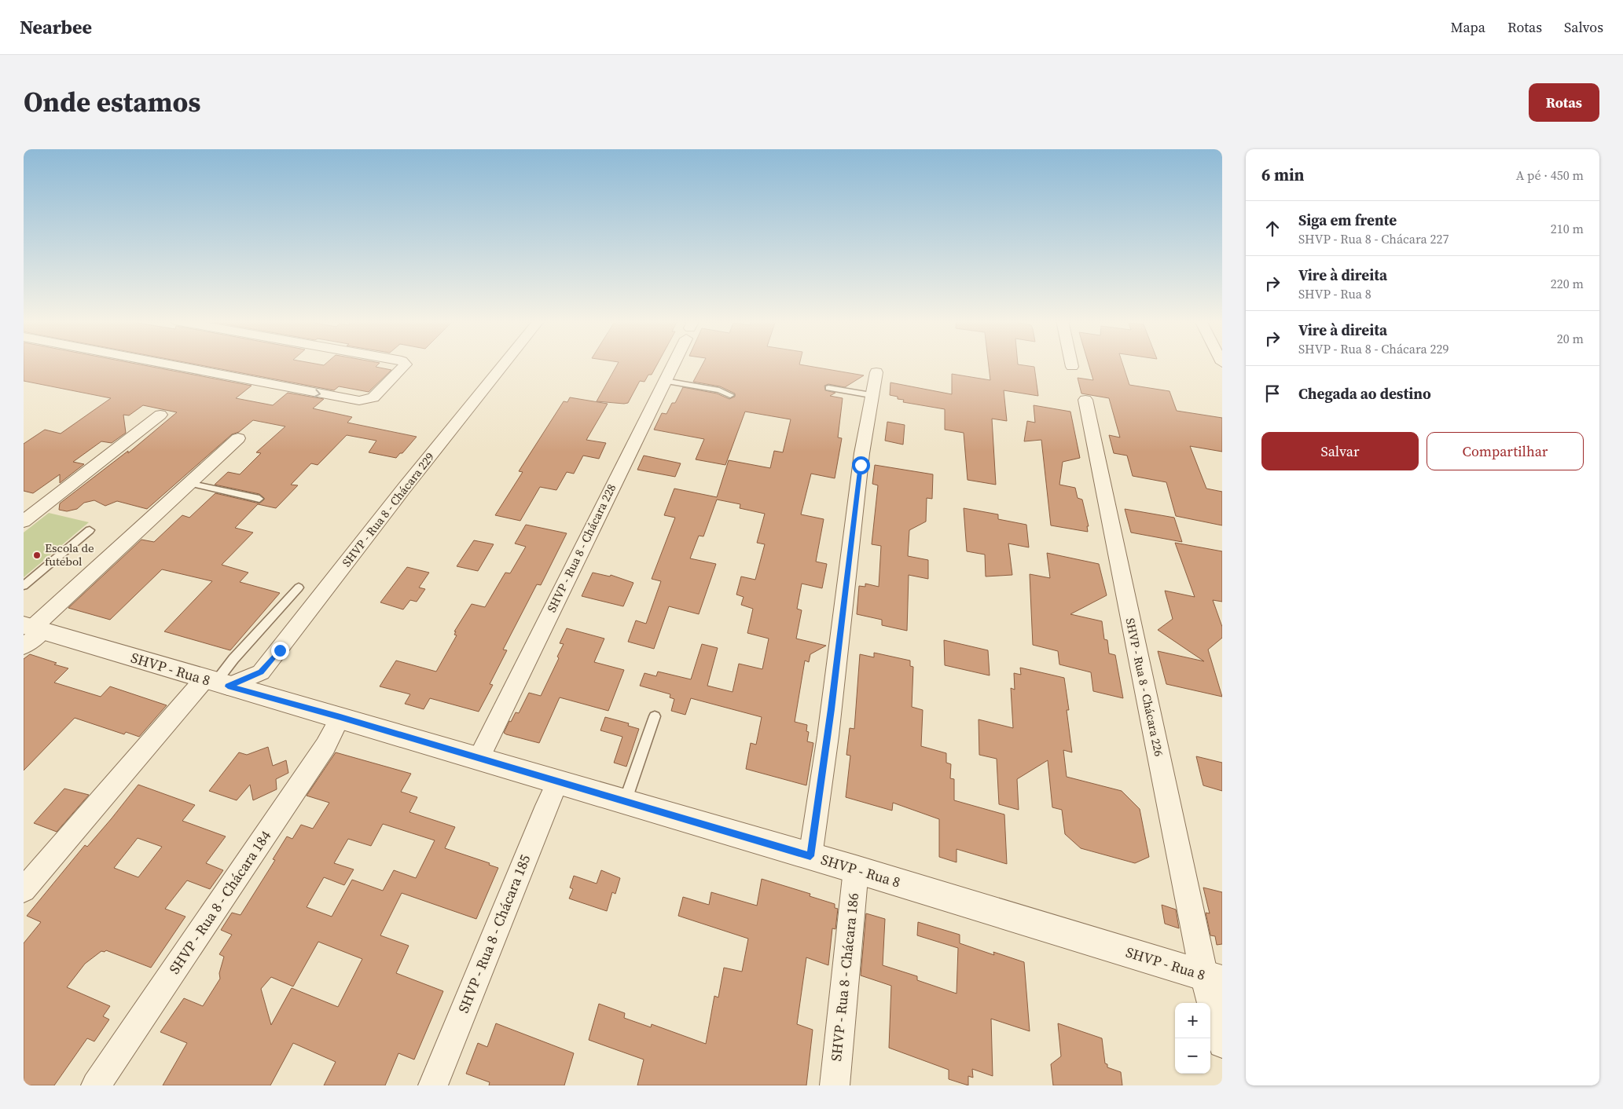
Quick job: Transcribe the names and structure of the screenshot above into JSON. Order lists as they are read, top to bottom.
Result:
{
  "streets": {
    "street": [
      "SHVP - Rua 8 - Chácara 229",
      "SHVP - Rua 8 - Chácara 228",
      "SHVP - Rua 8",
      "SHVP - Rua 8 - Chácara 226",
      "SHVP - Rua 8 - Chácara 184",
      "SHVP - Rua 8 - Chácara 185",
      "SHVP - Rua 8 - Chácara 186"
    ]
  },
  "crossings": [
    ["SHVP - Rua 8 - Chácara 229", "SHVP - Rua 8"],
    ["SHVP - Rua 8 - Chácara 228", "SHVP - Rua 8"],
    ["SHVP - Rua 8", "SHVP - Rua 8 - Chácara 226"],
    ["SHVP - Rua 8", "SHVP - Rua 8 - Chácara 184"],
    ["SHVP - Rua 8", "SHVP - Rua 8 - Chácara 185"],
    ["SHVP - Rua 8", "SHVP - Rua 8 - Chácara 186"]
  ],
  "places": ["Escola de futebol"],
  "page": {
    "header": "Nearbee",
    "nav": ["Mapa", "Rotas", "Salvos"],
    "title": "Onde estamos",
    "buttons": [
      "Rotas",
      ["Salvar", "Compartilhar"]
    ],
    "heading": ["6 min", "A pé · 450 m"],
    "list": [
      ["Siga em frente", "SHVP - Rua 8 - Chácara 227", "210 m"],
      ["Vire à direita", "SHVP - Rua 8", "220 m"],
      ["Vire à direita", "SHVP - Rua 8 - Chácara 229", "20 m"],
      "Chegada ao destino"
    ],
    "map_buttons": ["+", "−"]
  }
}
